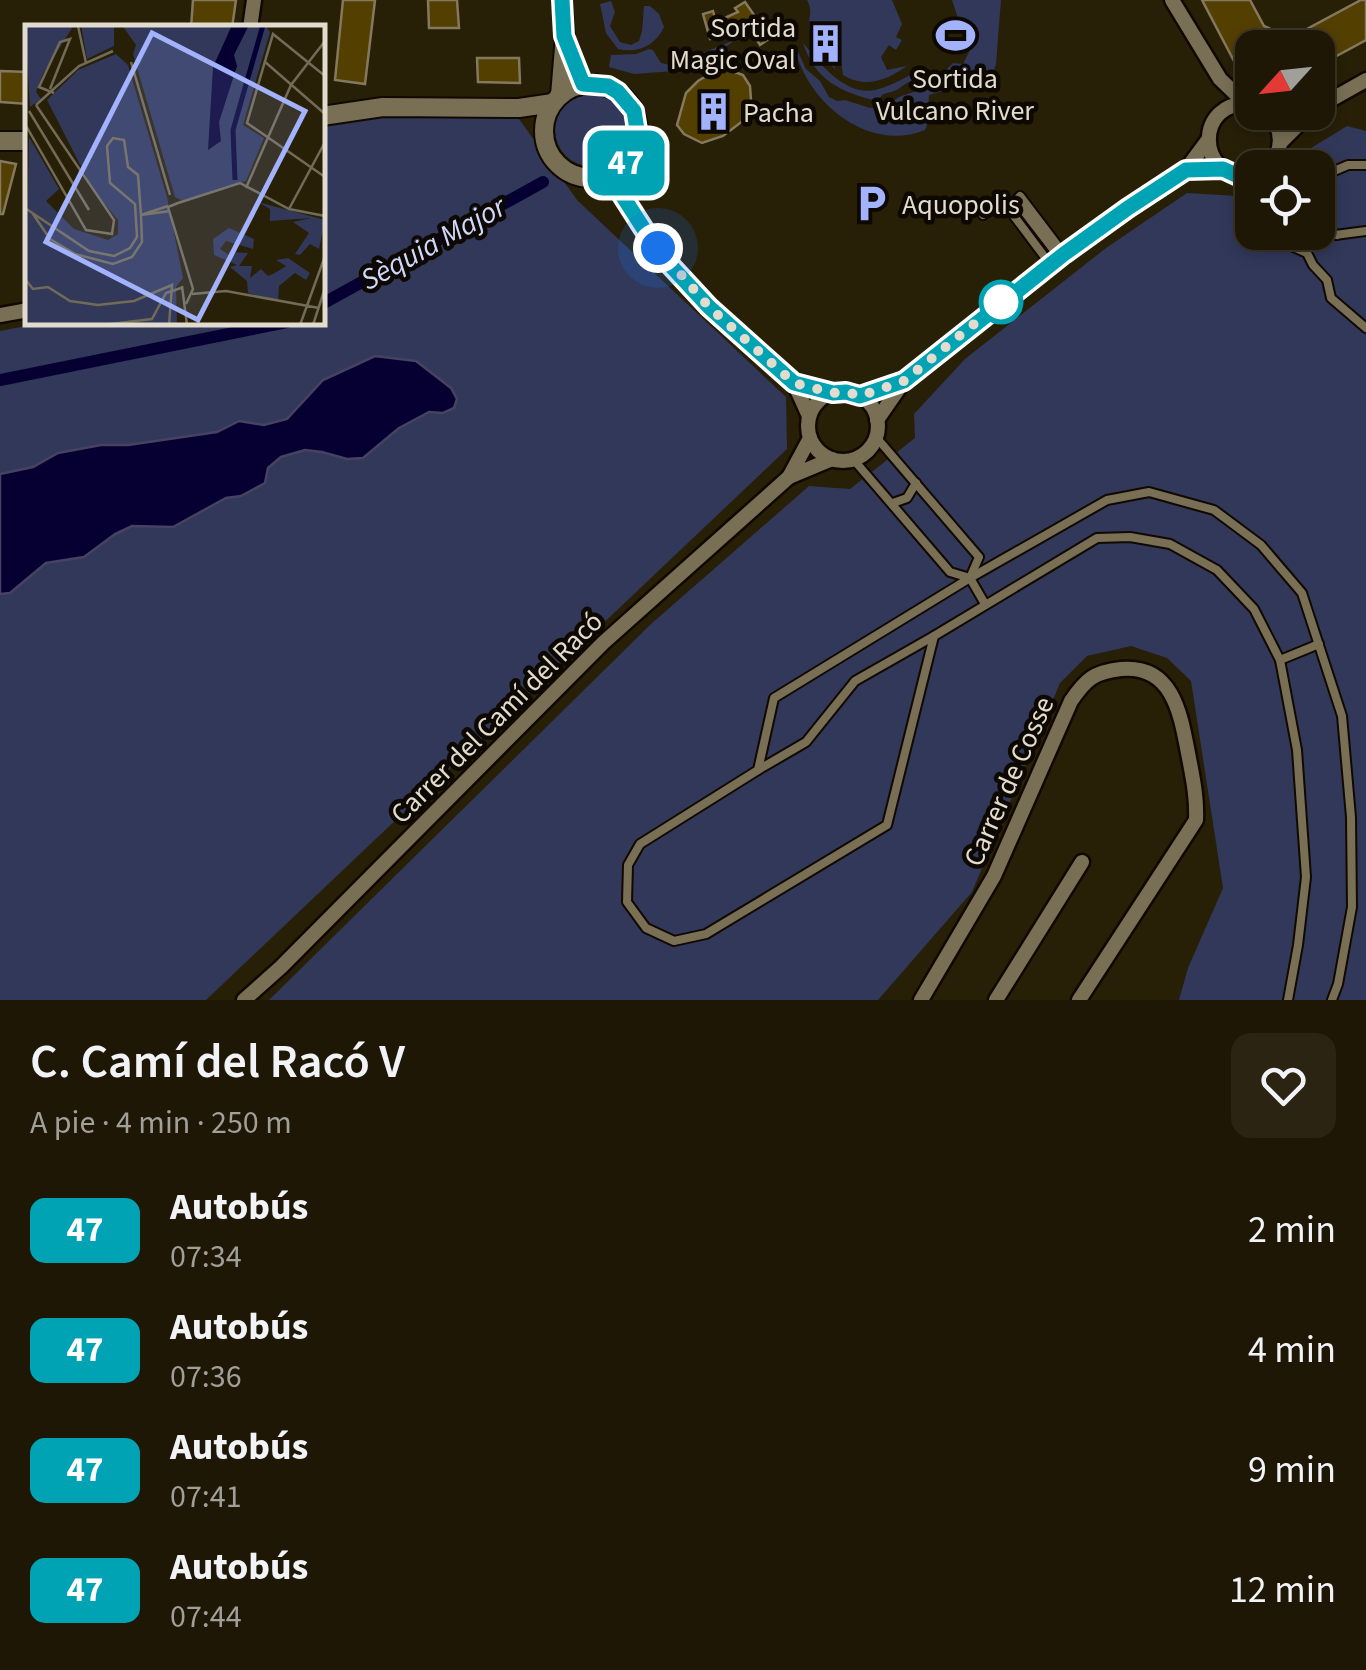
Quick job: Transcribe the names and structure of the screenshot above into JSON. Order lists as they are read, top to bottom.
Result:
{
  "streets": {
    "street": ["Carrer del Camí del Racó", "Carrer de Cosse"]
  },
  "water": ["Sèquia Major"],
  "places": {
    "sports": ["Sortida Vulcano River"],
    "building": ["Sortida Magic Oval", "Pacha"],
    "parking": ["Aquopolis"]
  },
  "lines": ["bus line 47"],
  "north": "bottom left",
  "page": {
    "on_map": "47",
    "heading": ["C. Camí del Racó V", "A pie · 4 min · 250 m"],
    "list": [
      {
        "mark": "47",
        "name": "Autobús",
        "note": "07:34",
        "value": "2 min"
      },
      {
        "mark": "47",
        "name": "Autobús",
        "note": "07:36",
        "value": "4 min"
      },
      {
        "mark": "47",
        "name": "Autobús",
        "note": "07:41",
        "value": "9 min"
      },
      {
        "mark": "47",
        "name": "Autobús",
        "note": "07:44",
        "value": "12 min"
      }
    ]
  }
}
